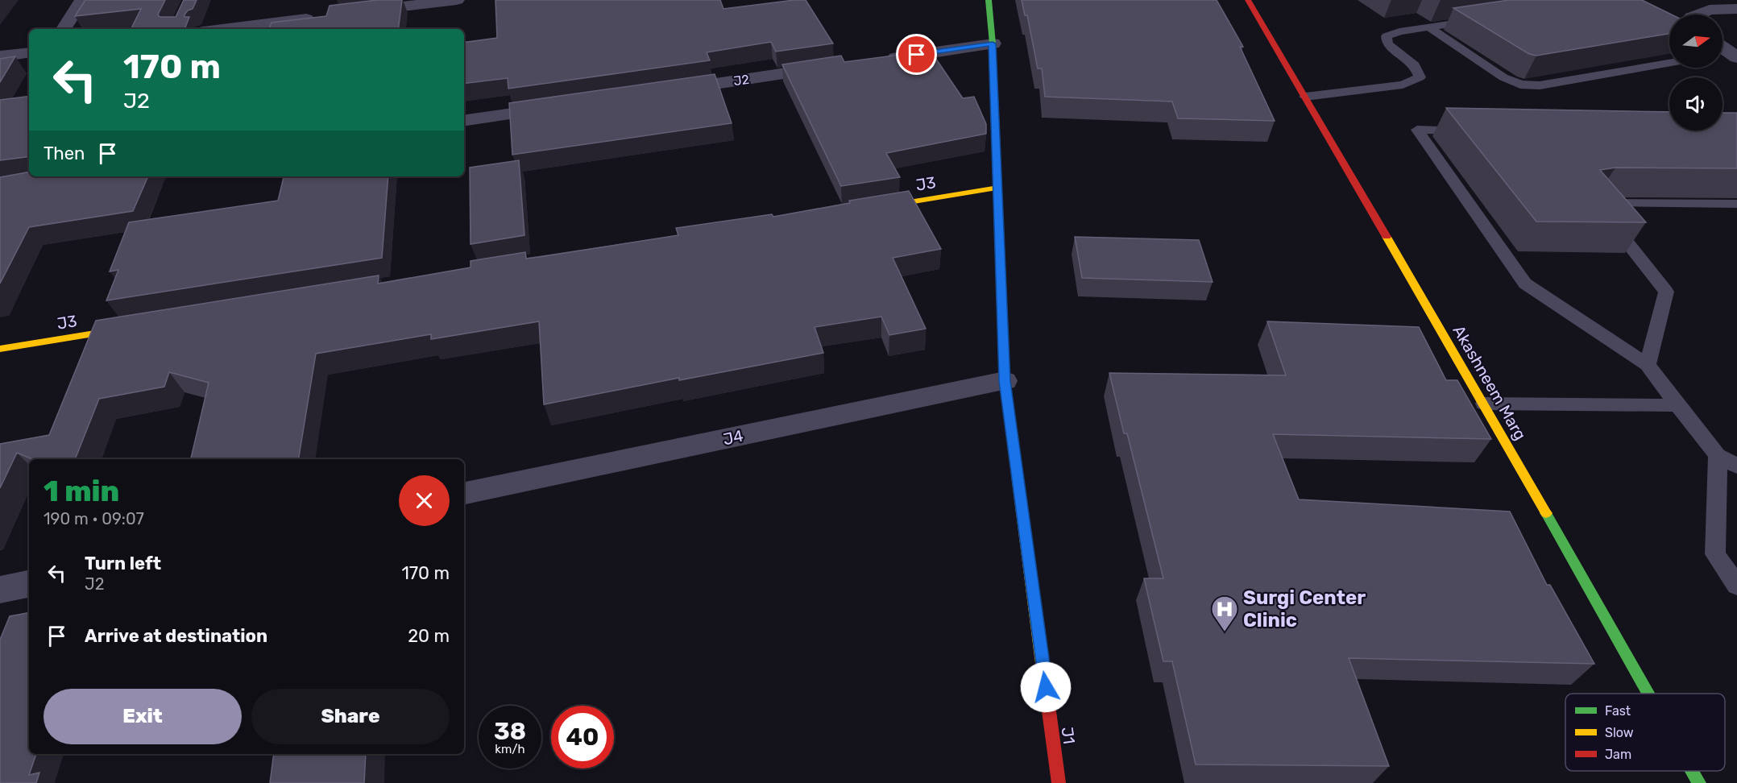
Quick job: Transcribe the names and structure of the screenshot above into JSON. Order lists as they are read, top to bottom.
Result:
{
  "streets": {
    "street": [
      "J2",
      "J3",
      "Akashneem Marg",
      "J4",
      "J1"
    ]
  },
  "crossings": [
    ["J3", "J1"],
    ["J4", "J1"]
  ],
  "places": {
    "hospital": ["Surgi Center Clinic"]
  },
  "legend": ["Fast", "Slow", "Jam"],
  "north": "right",
  "page": {
    "turn": ["170 m", "J2"],
    "then": "Then",
    "heading": ["1 min", "190 m · 09:07"],
    "list": [
      {
        "name": "Turn left",
        "note": "J2",
        "value": "170 m"
      },
      {
        "name": "Arrive at destination",
        "value": "20 m"
      }
    ],
    "buttons": ["Exit", "Share"],
    "speed": "38 km/h",
    "limit": "40"
  }
}
